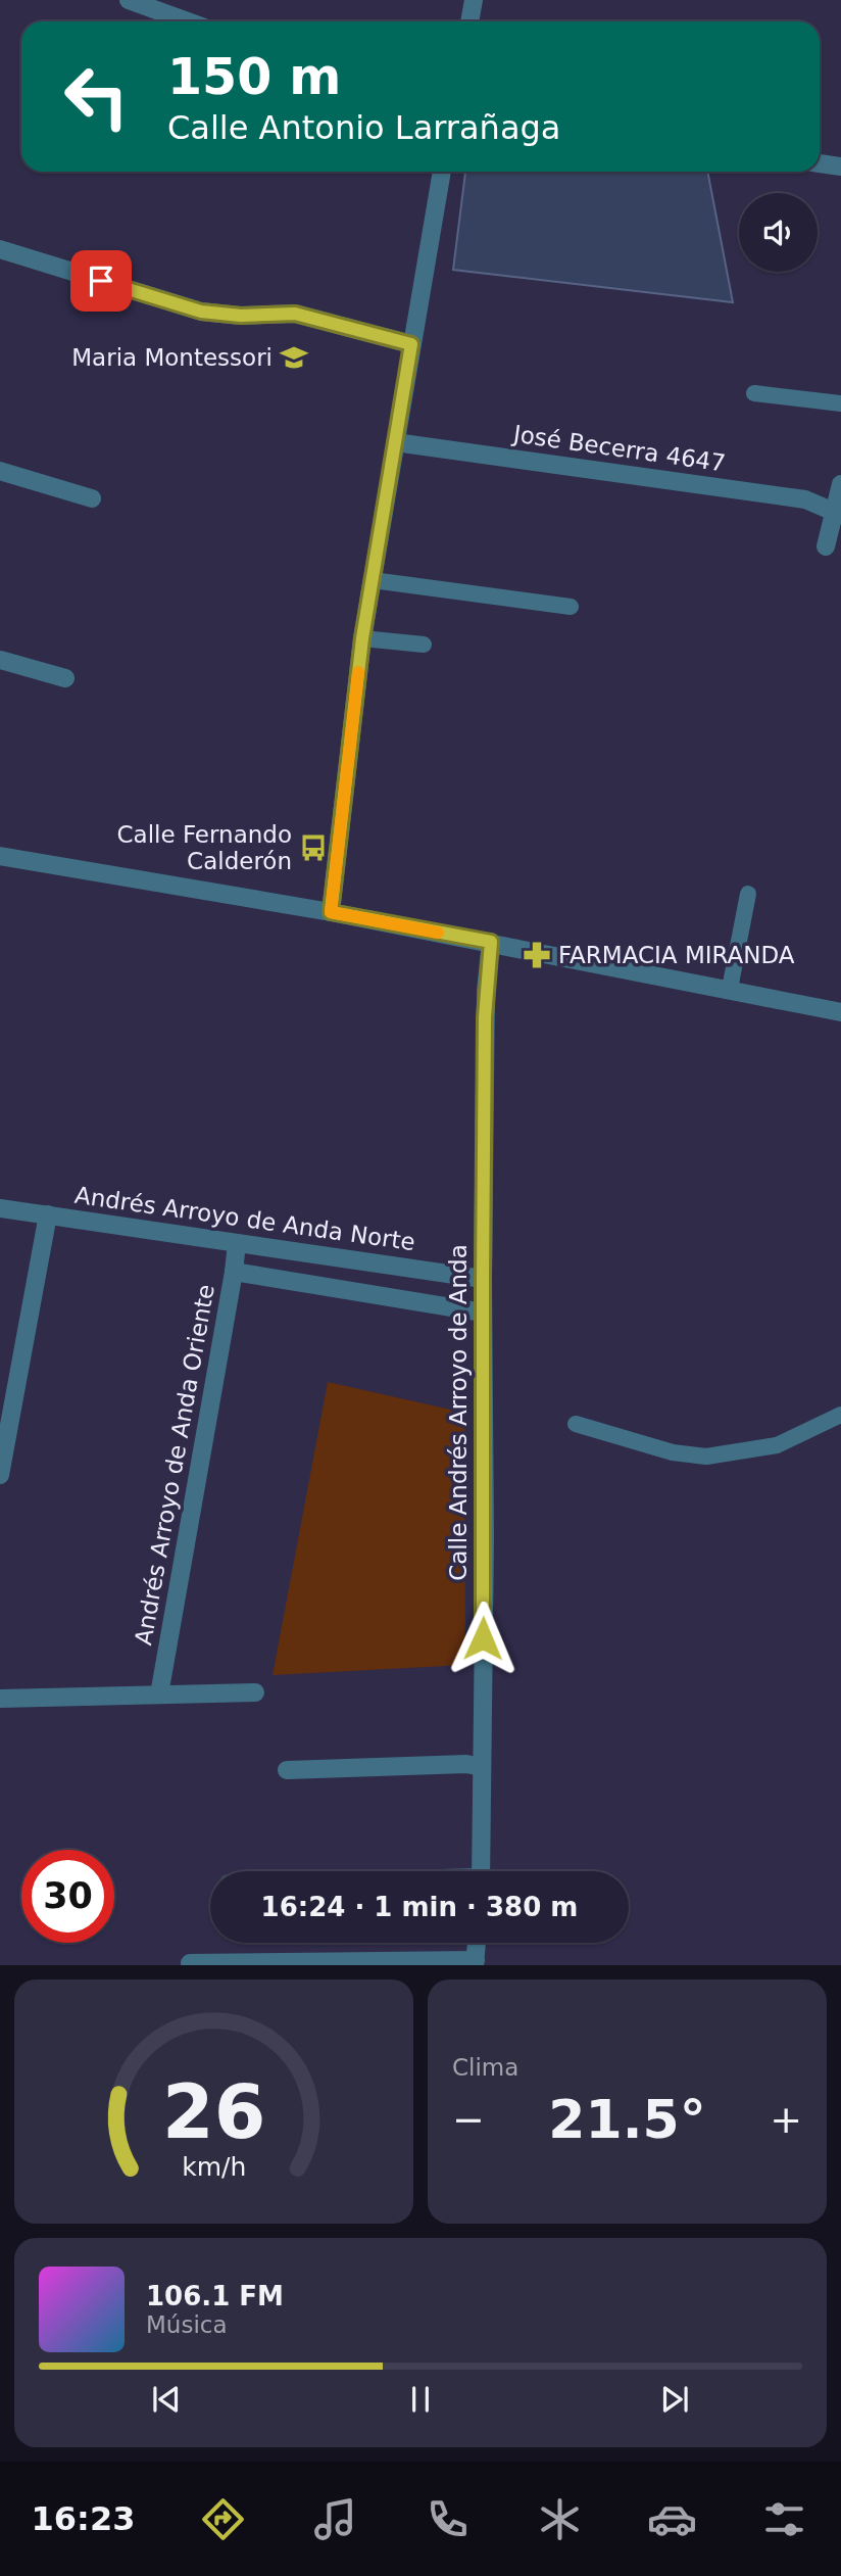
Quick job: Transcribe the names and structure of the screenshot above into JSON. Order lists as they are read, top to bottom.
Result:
{
  "streets": {
    "street": [
      "José Becerra 4647",
      "Andrés Arroyo de Anda Norte",
      "Calle Andrés Arroyo de Anda",
      "Andrés Arroyo de Anda Oriente"
    ]
  },
  "crossings": [
    ["Andrés Arroyo de Anda Norte", "Calle Andrés Arroyo de Anda"],
    ["Andrés Arroyo de Anda Norte", "Andrés Arroyo de Anda Oriente"]
  ],
  "places": {
    "school or university": ["Maria Montessori"],
    "bus stop": ["Calle Fernando Calderón"],
    "pharmacy": ["FARMACIA MIRANDA"]
  },
  "page": {
    "turn": ["150 m", "Calle Antonio Larrañaga"],
    "limit": "30",
    "trip": "16:24 · 1 min · 380 m",
    "tile": "Clima",
    "heat": ["−", "21.5°", "+"],
    "song": ["106.1 FM", "Música"],
    "tabs": "16:23",
    "gauge": ["26", "km/h"]
  }
}
